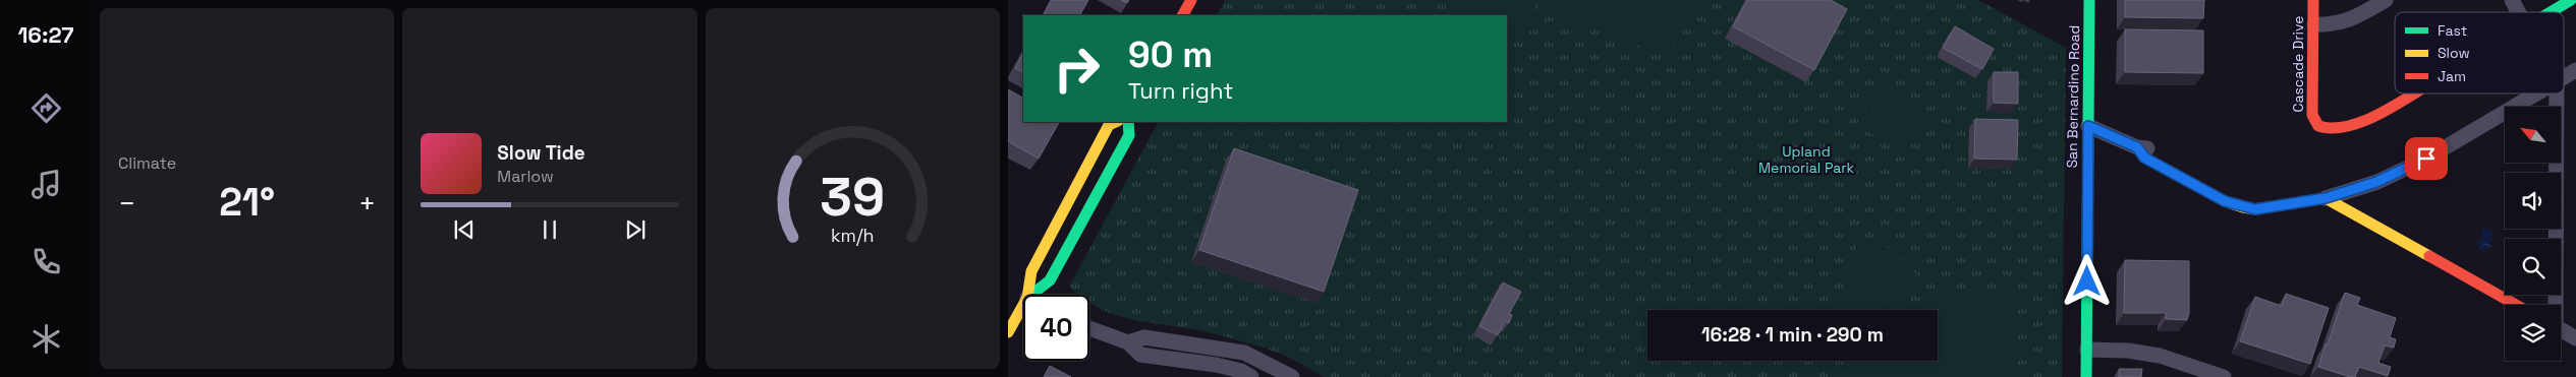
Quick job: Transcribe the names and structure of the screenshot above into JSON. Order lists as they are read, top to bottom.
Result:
{
  "streets": {
    "street": ["Cascade Drive", "San Bernardino Road"]
  },
  "parks": ["Upland Memorial Park"],
  "legend": ["Fast", "Slow", "Jam"],
  "north": "top left",
  "page": {
    "tabs": "16:27",
    "tile": "Climate",
    "turn": ["90 m", "Turn right"],
    "song": ["Slow Tide", "Marlow"],
    "heat": ["−", "21°", "+"],
    "limit": "40",
    "trip": "16:28 · 1 min · 290 m",
    "gauge": ["39", "km/h"]
  }
}
